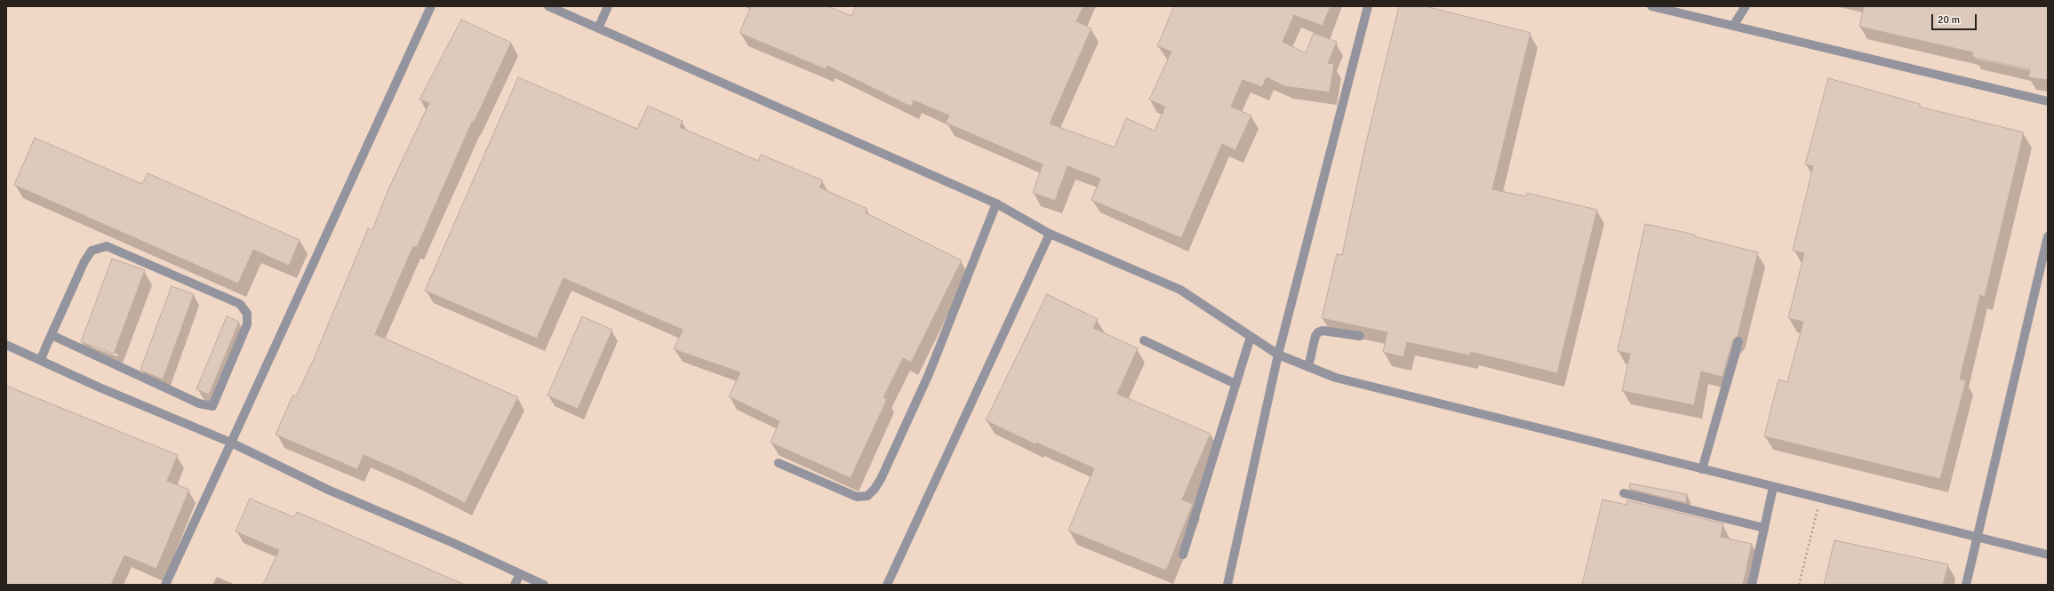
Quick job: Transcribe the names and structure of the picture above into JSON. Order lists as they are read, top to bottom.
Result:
{
  "scale_bar": "20 m"
}
